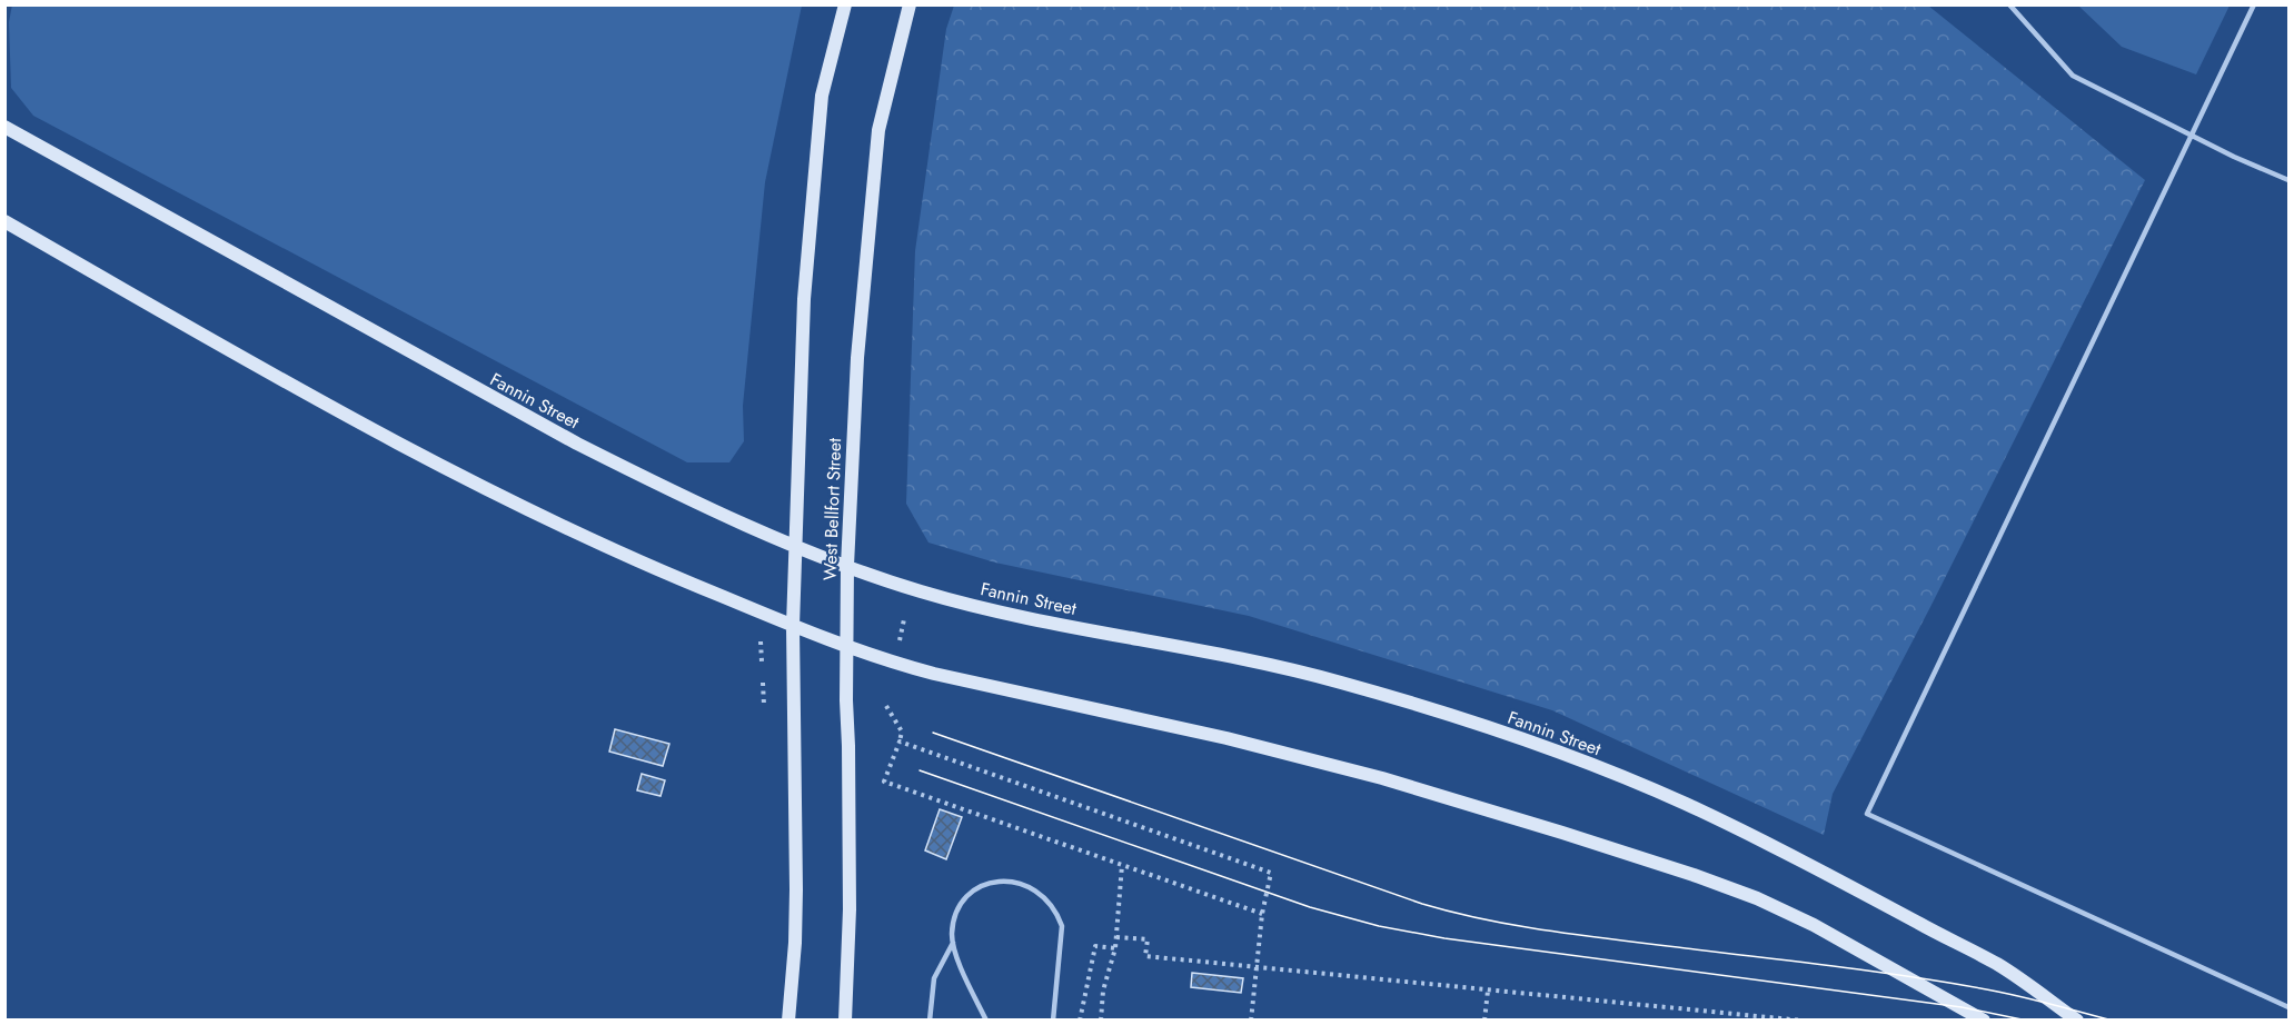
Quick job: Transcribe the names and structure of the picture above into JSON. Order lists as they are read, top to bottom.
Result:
{
  "streets": {
    "main road": ["Fannin Street", "West Bellfort Street"]
  },
  "crossings": [
    ["Fannin Street", "West Bellfort Street"]
  ]
}
